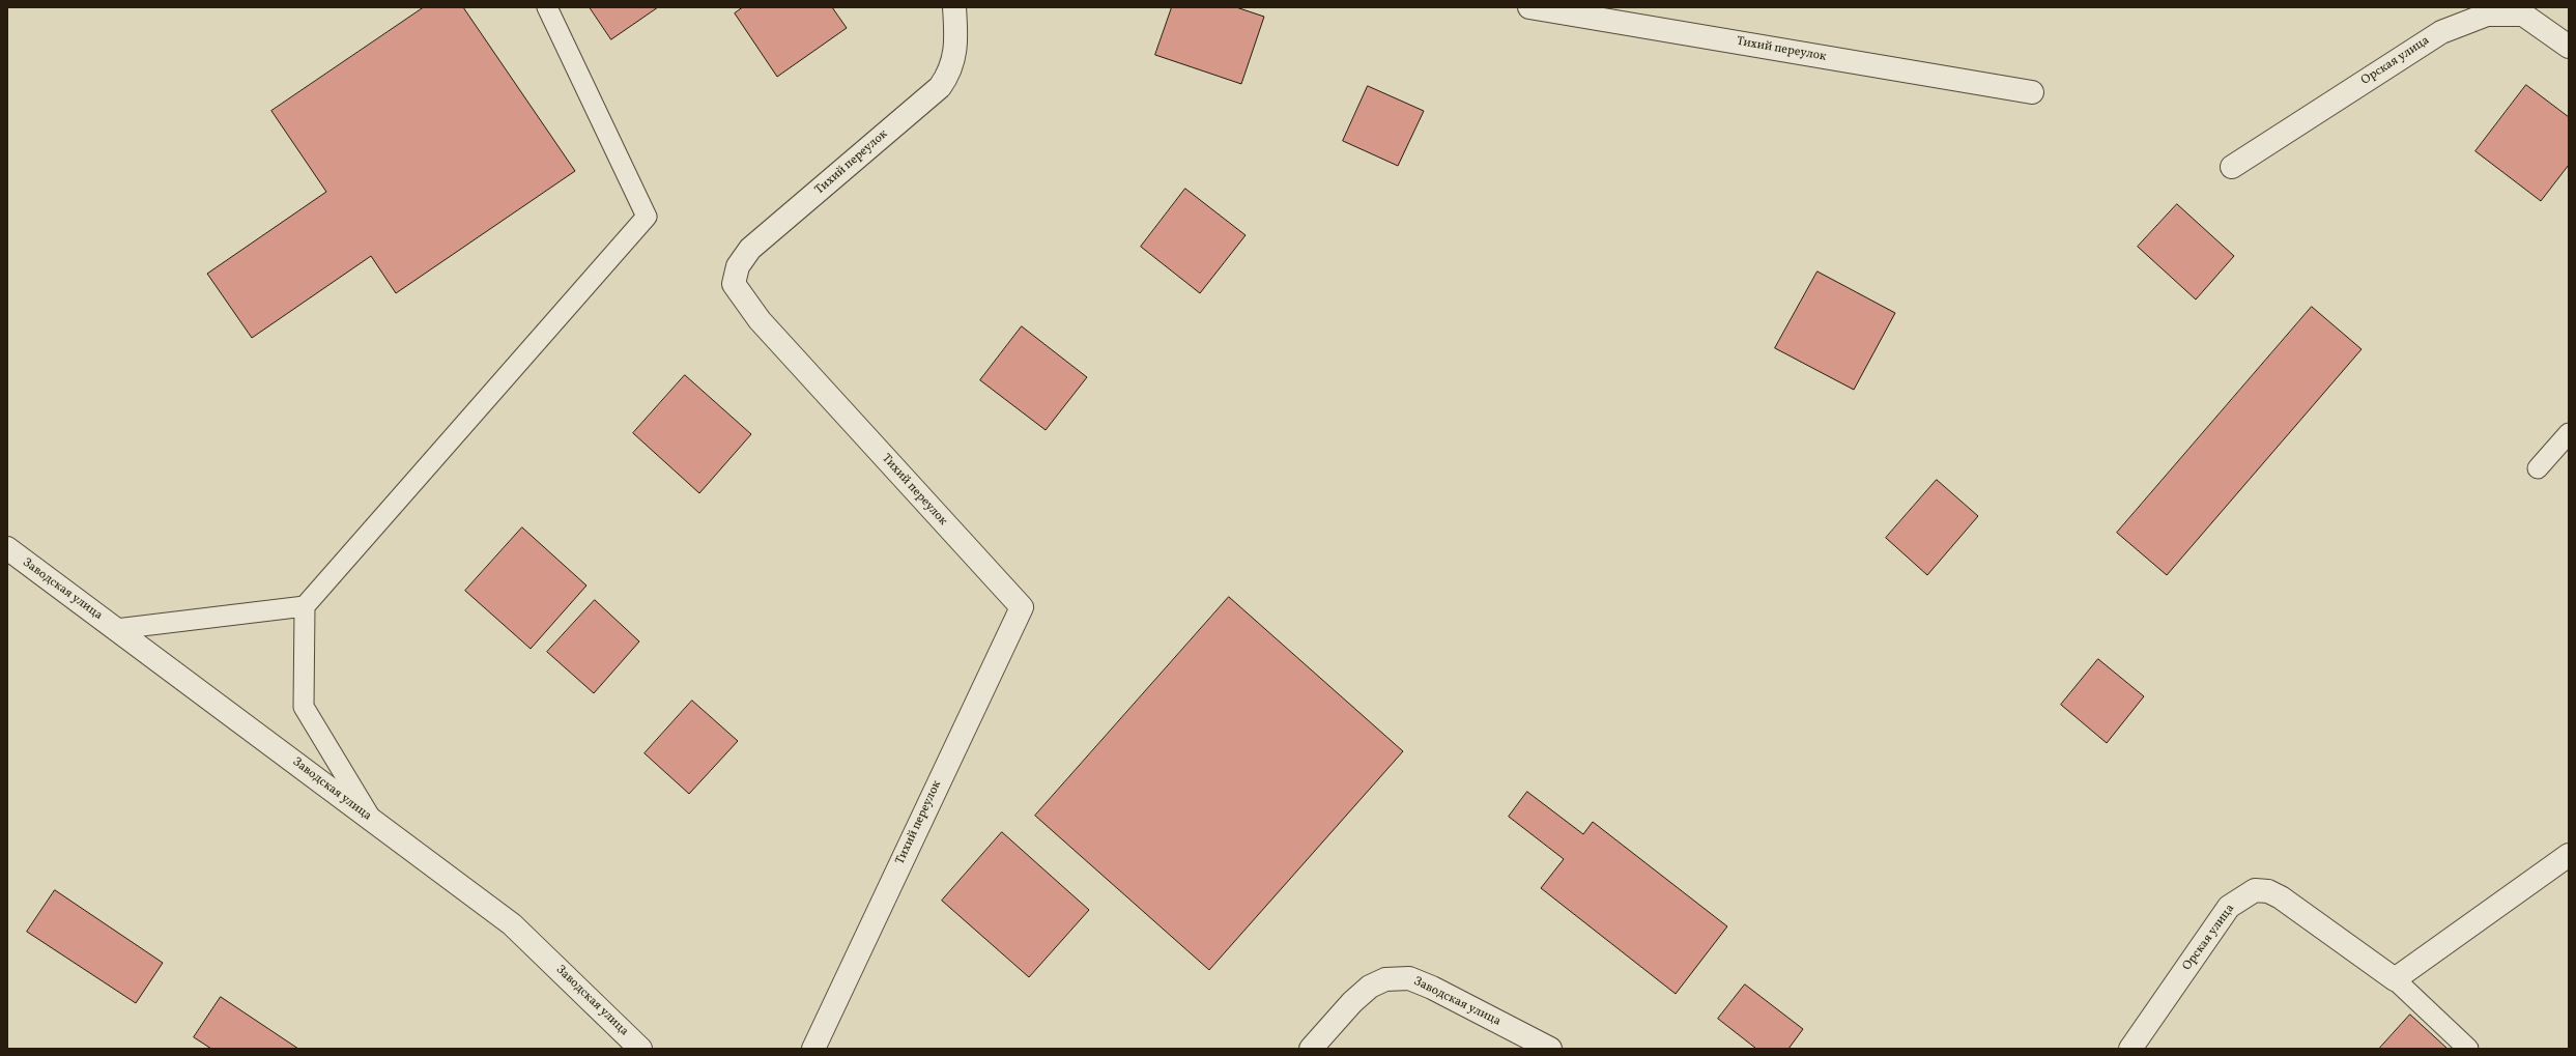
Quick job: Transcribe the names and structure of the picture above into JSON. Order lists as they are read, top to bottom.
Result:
{
  "streets": {
    "street": ["Тихий переулок", "Орская улица", "Заводская улица"]
  }
}
